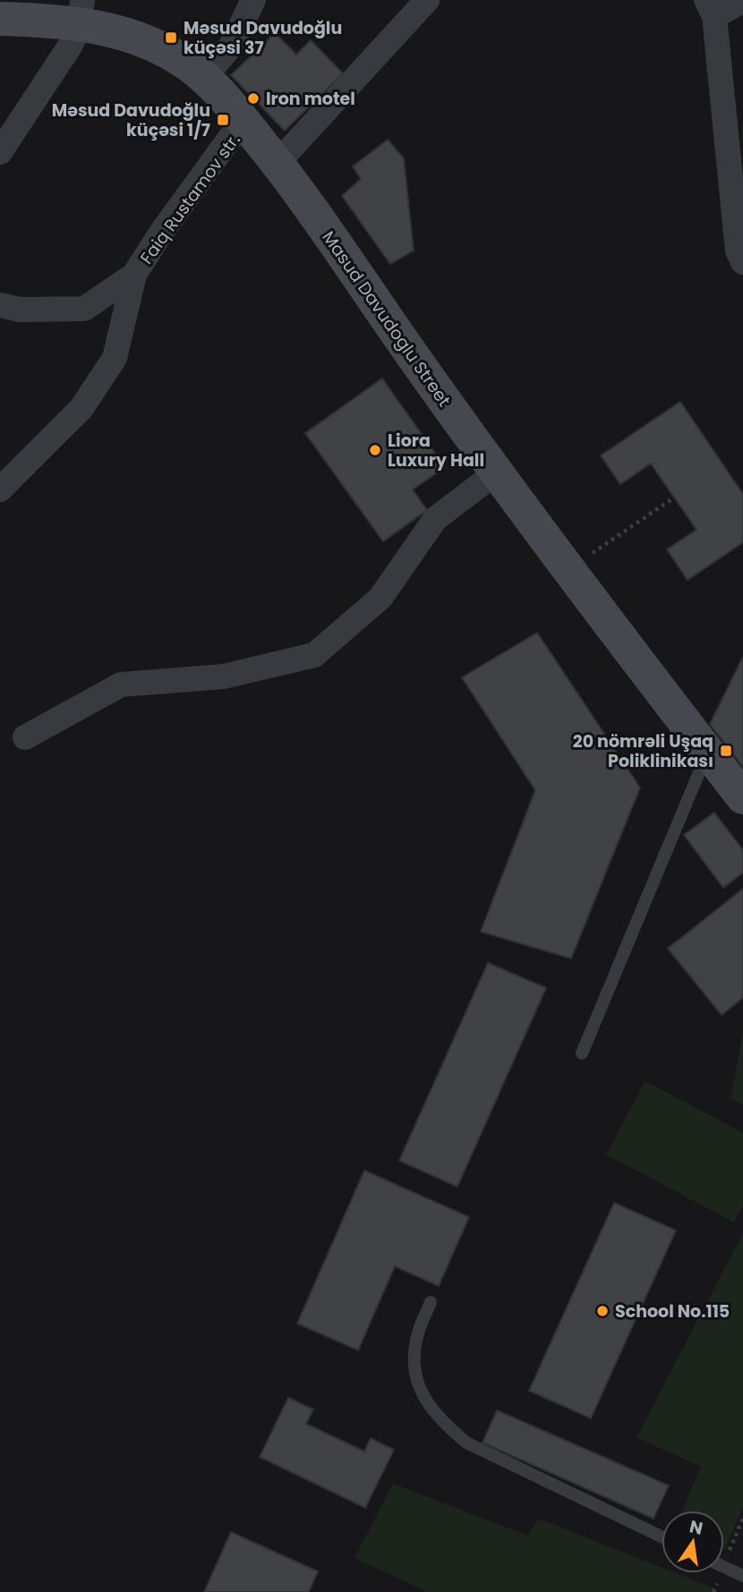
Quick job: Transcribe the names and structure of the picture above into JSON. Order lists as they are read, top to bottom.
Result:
{
  "streets": {
    "street": ["Faiq Rustamov str.", "Masud Davudoglu Street"]
  },
  "crossings": [
    ["Faiq Rustamov str.", "Masud Davudoglu Street"]
  ],
  "places": {
    "transit": ["Məsud Davudoğlu küçəsi 37", "Məsud Davudoğlu küçəsi 1/7", "20 nömrəli Uşaq Poliklinikası"],
    "other": ["Iron motel", "Liora Luxury Hall", "School No.115"]
  },
  "north": "top"
}
